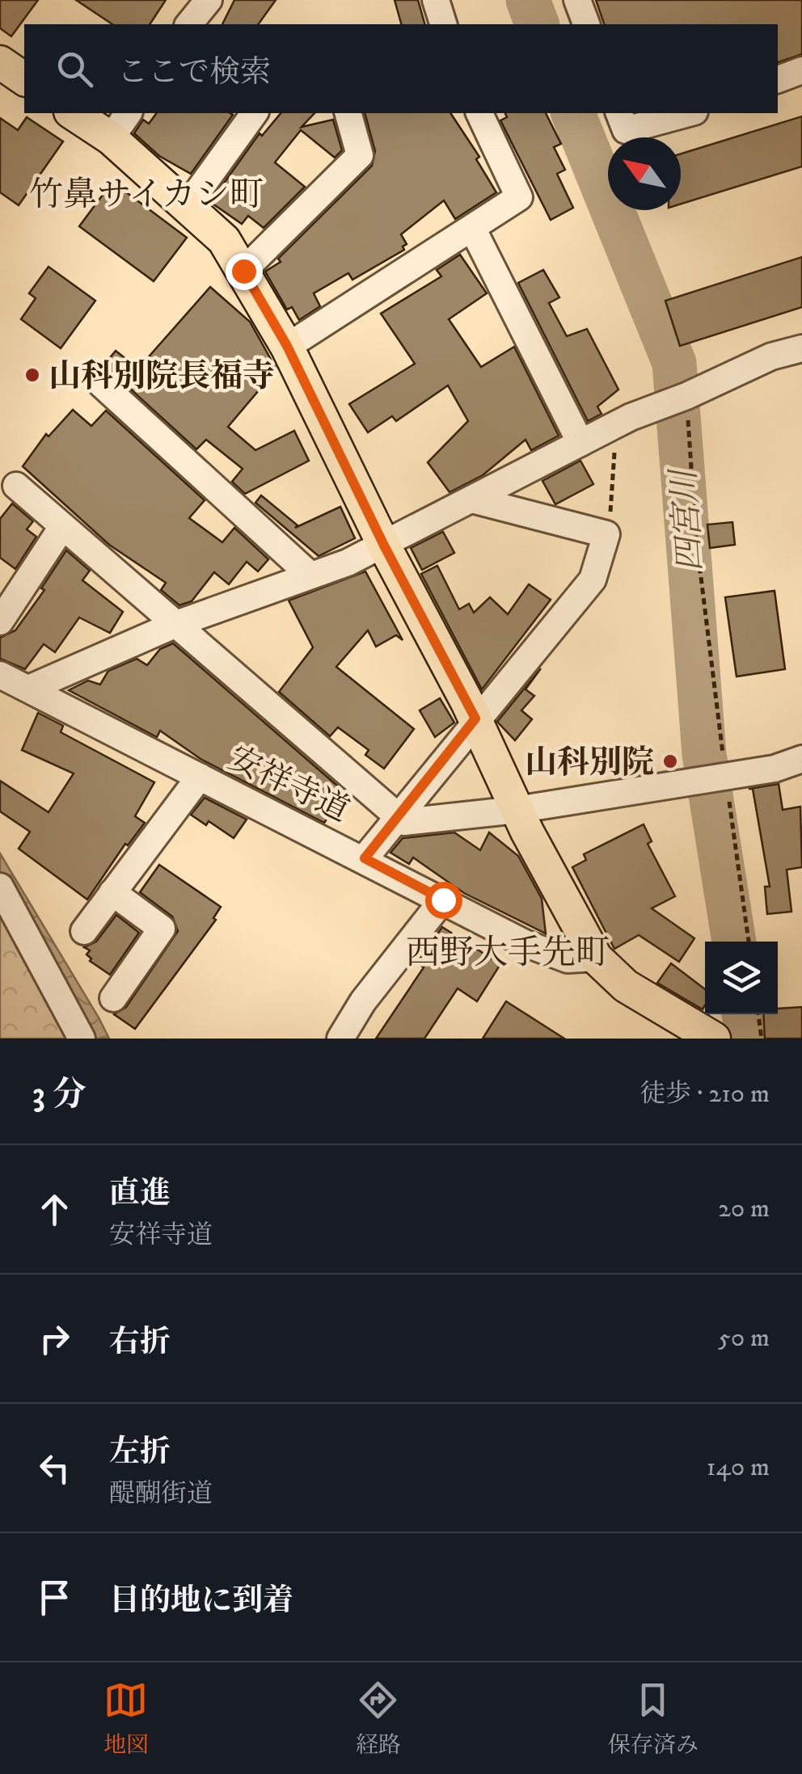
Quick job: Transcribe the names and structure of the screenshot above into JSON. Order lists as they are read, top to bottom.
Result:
{
  "streets": {
    "street": ["安祥寺道"]
  },
  "districts": ["竹鼻サイカシ町", "西野大手先町"],
  "water": ["四宮川"],
  "places": ["山科別院長福寺", "山科別院"],
  "north": "top left",
  "page": {
    "search": "ここで検索",
    "heading": ["3 分", "徒歩 · 210 m"],
    "list": [
      ["直進", "安祥寺道", "20 m"],
      ["右折", "50 m"],
      ["左折", "醍醐街道", "140 m"],
      "目的地に到着"
    ],
    "nav": ["地図", "経路", "保存済み"]
  }
}
